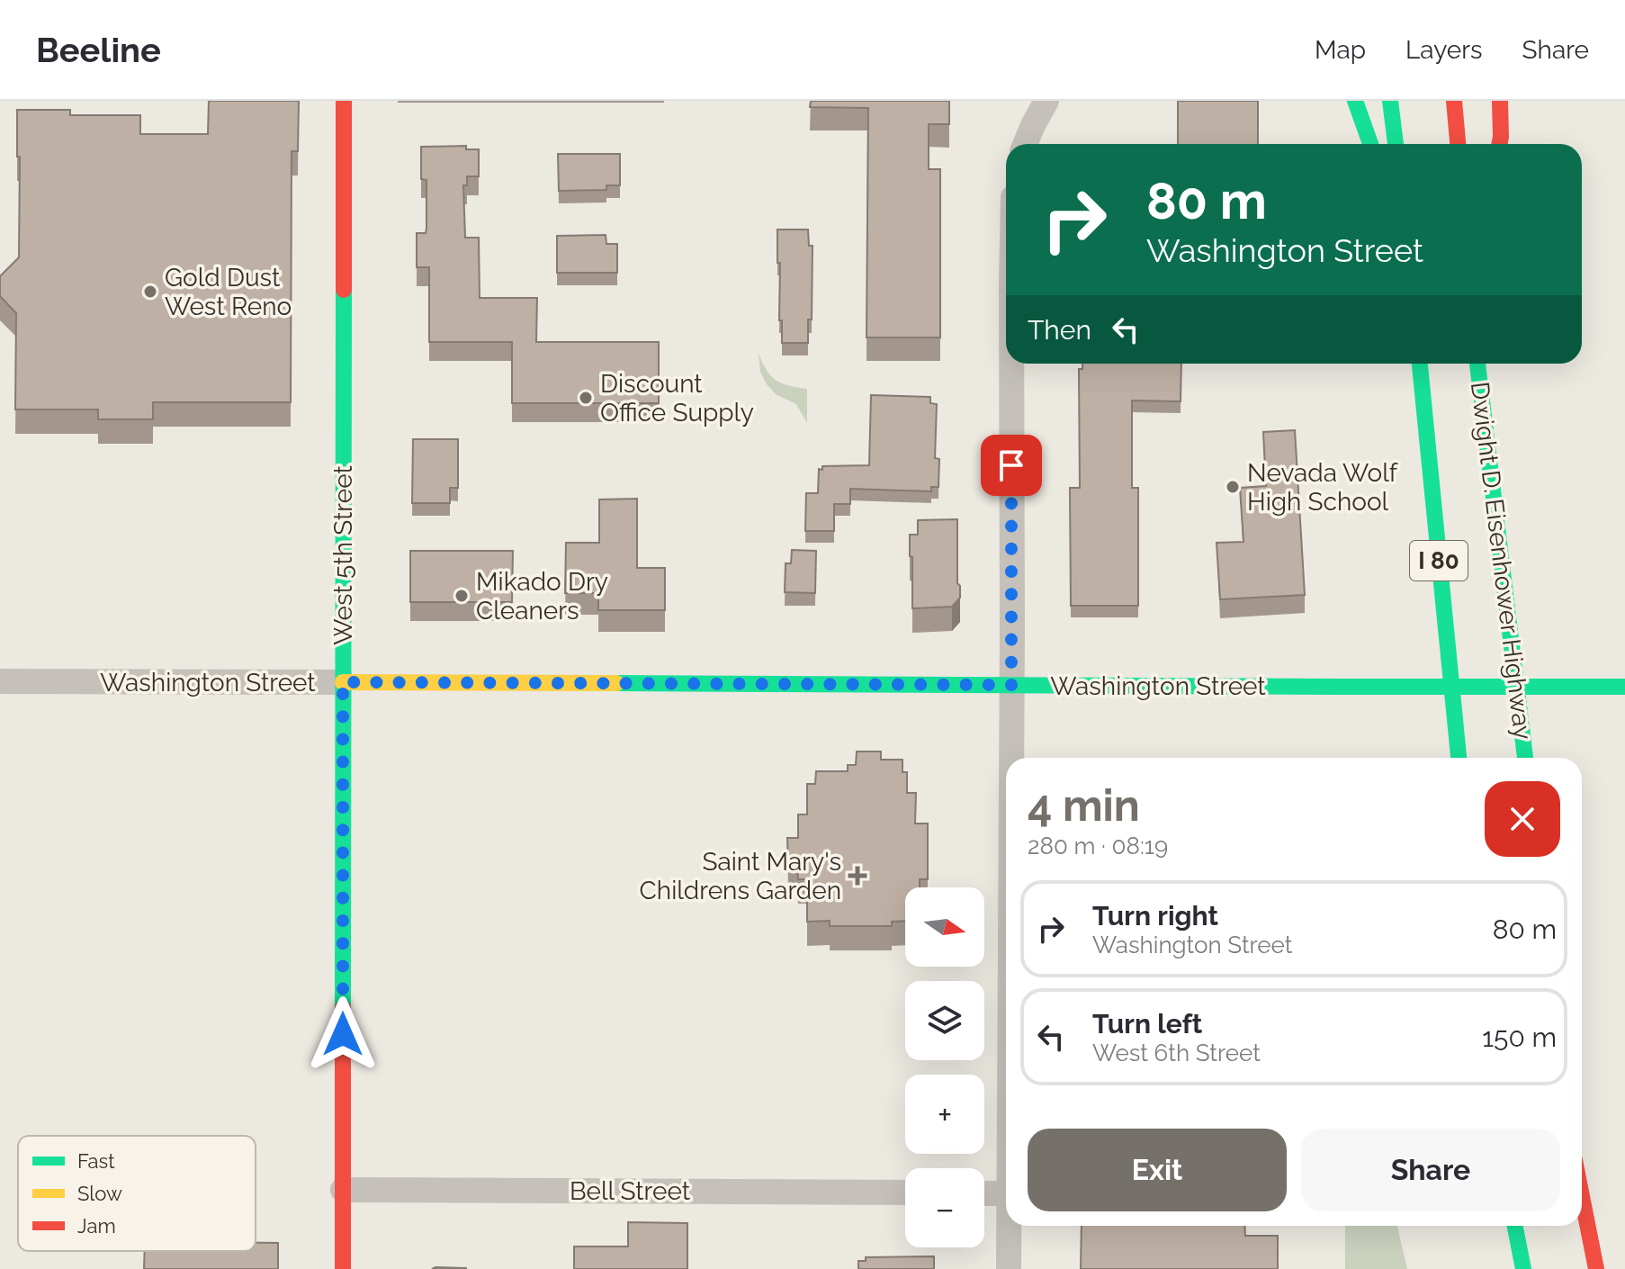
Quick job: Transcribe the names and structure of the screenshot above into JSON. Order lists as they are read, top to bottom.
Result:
{
  "streets": {
    "main road": [
      "West 5th Street",
      "I 80",
      "Dwight D. Eisenhower Highway",
      "Washington Street"
    ],
    "street": ["Bell Street"]
  },
  "crossings": [
    ["West 5th Street", "Washington Street"],
    ["West 5th Street", "Bell Street"]
  ],
  "places": {
    "other": [
      "Gold Dust West Reno",
      "Discount Office Supply",
      "Nevada Wolf High School",
      "Mikado Dry Cleaners"
    ],
    "health": ["Saint Mary's Childrens Garden"]
  },
  "legend": ["Fast", "Slow", "Jam"],
  "north": "right",
  "page": {
    "header": "Beeline",
    "nav": ["Map", "Layers", "Share"],
    "turn": ["80 m", "Washington Street"],
    "then": "Then",
    "heading": ["4 min", "280 m · 08:19"],
    "list": [
      {
        "name": "Turn right",
        "note": "Washington Street",
        "value": "80 m"
      },
      {
        "name": "Turn left",
        "note": "West 6th Street",
        "value": "150 m"
      }
    ],
    "map_buttons": ["+", "−"],
    "buttons": ["Exit", "Share"]
  }
}
